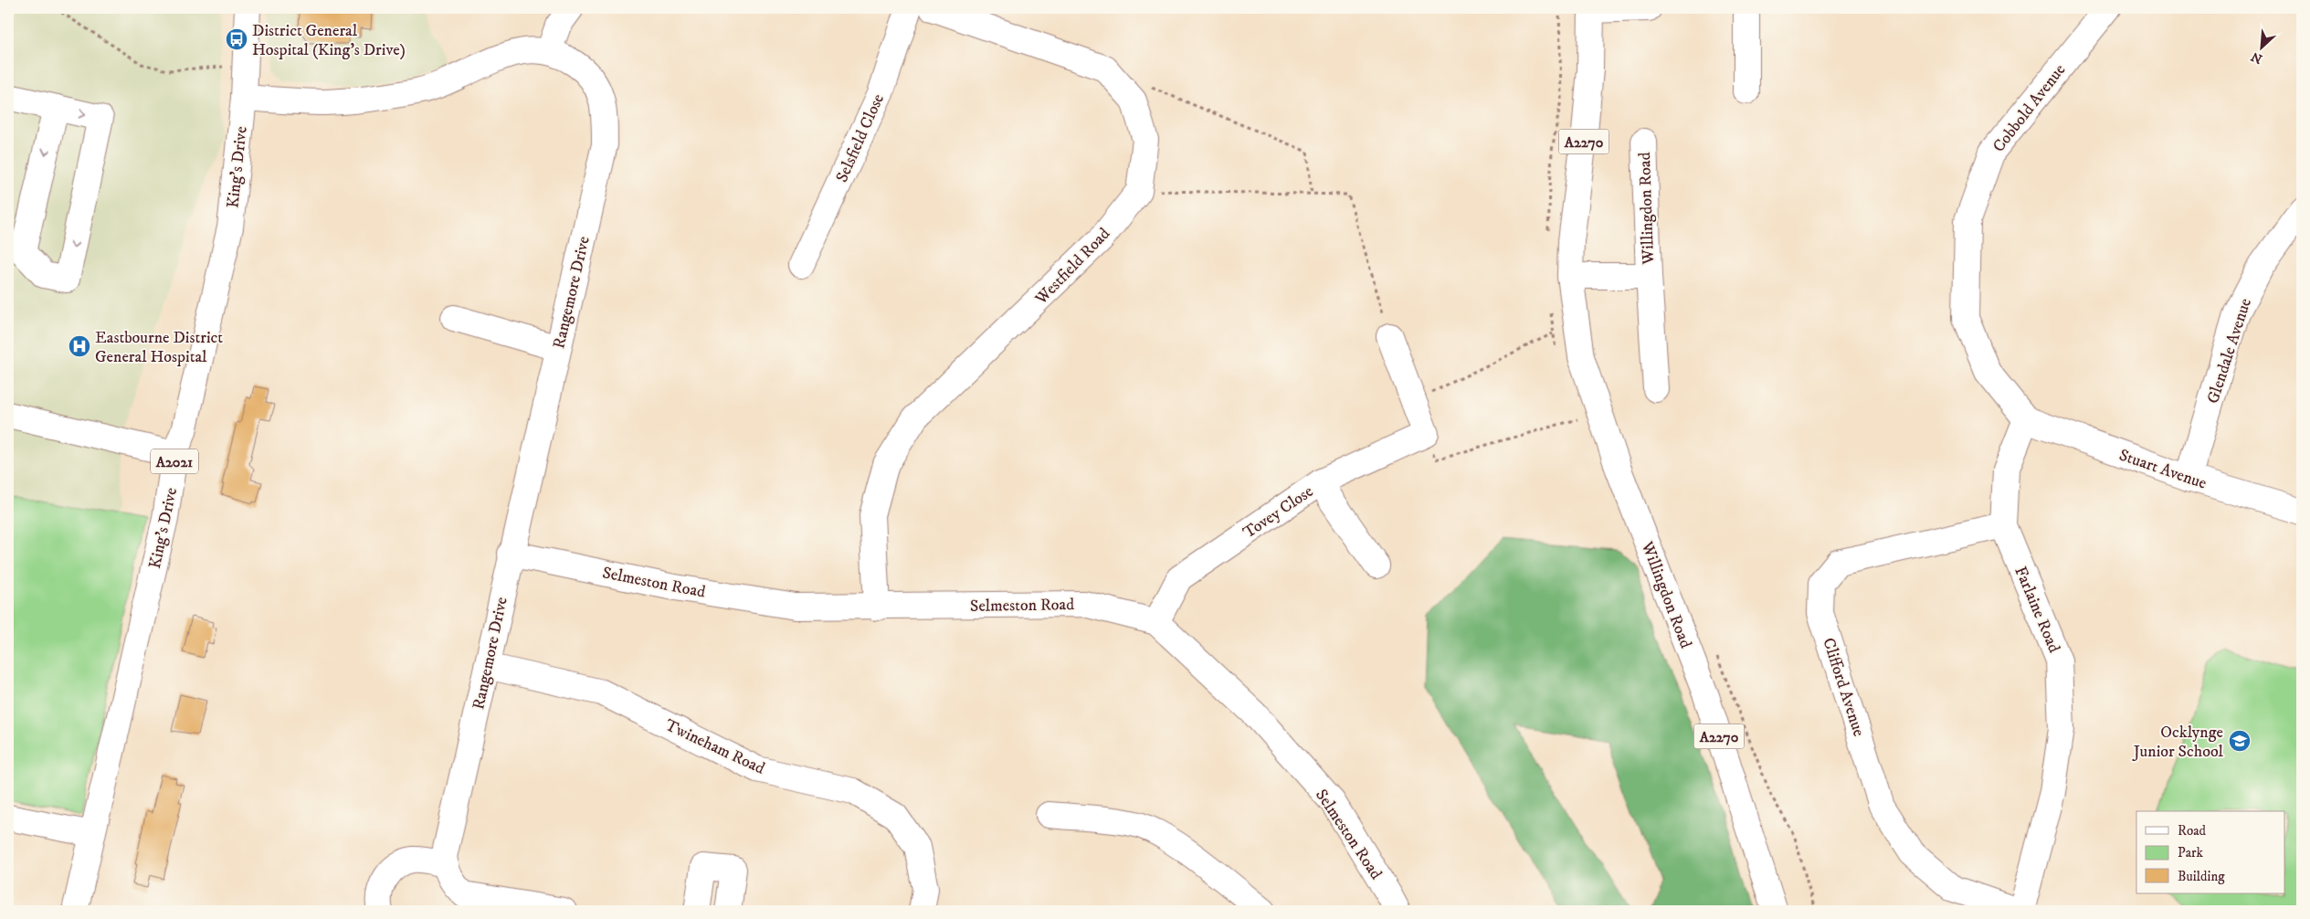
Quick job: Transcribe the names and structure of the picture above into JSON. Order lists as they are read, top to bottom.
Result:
{
  "streets": {
    "street": [
      "Cobbold Avenue",
      "Selsfield Close",
      "A2270",
      "King's Drive",
      "Willingdon Road",
      "Westfield Road",
      "Rangemore Drive",
      "Glendale Avenue",
      "A2021",
      "Stuart Avenue",
      "Tovey Close",
      "Selmeston Road",
      "Farlaine Road",
      "Clifford Avenue",
      "Twineham Road"
    ]
  },
  "crossings": [
    ["Cobbold Avenue", "Stuart Avenue"],
    ["Cobbold Avenue", "Farlaine Road"],
    ["King's Drive", "Rangemore Drive"],
    ["Westfield Road", "Selmeston Road"],
    ["Rangemore Drive", "Selmeston Road"],
    ["Rangemore Drive", "Twineham Road"],
    ["Glendale Avenue", "Stuart Avenue"],
    ["Stuart Avenue", "Farlaine Road"],
    ["Tovey Close", "Selmeston Road"],
    ["Farlaine Road", "Clifford Avenue"]
  ],
  "places": {
    "bus stop": ["District General Hospital (King's Drive)"],
    "hospital": ["Eastbourne District General Hospital"],
    "school or university": ["Ocklynge Junior School"]
  },
  "legend": ["Road", "Park", "Building"],
  "north": "bottom left"
}
